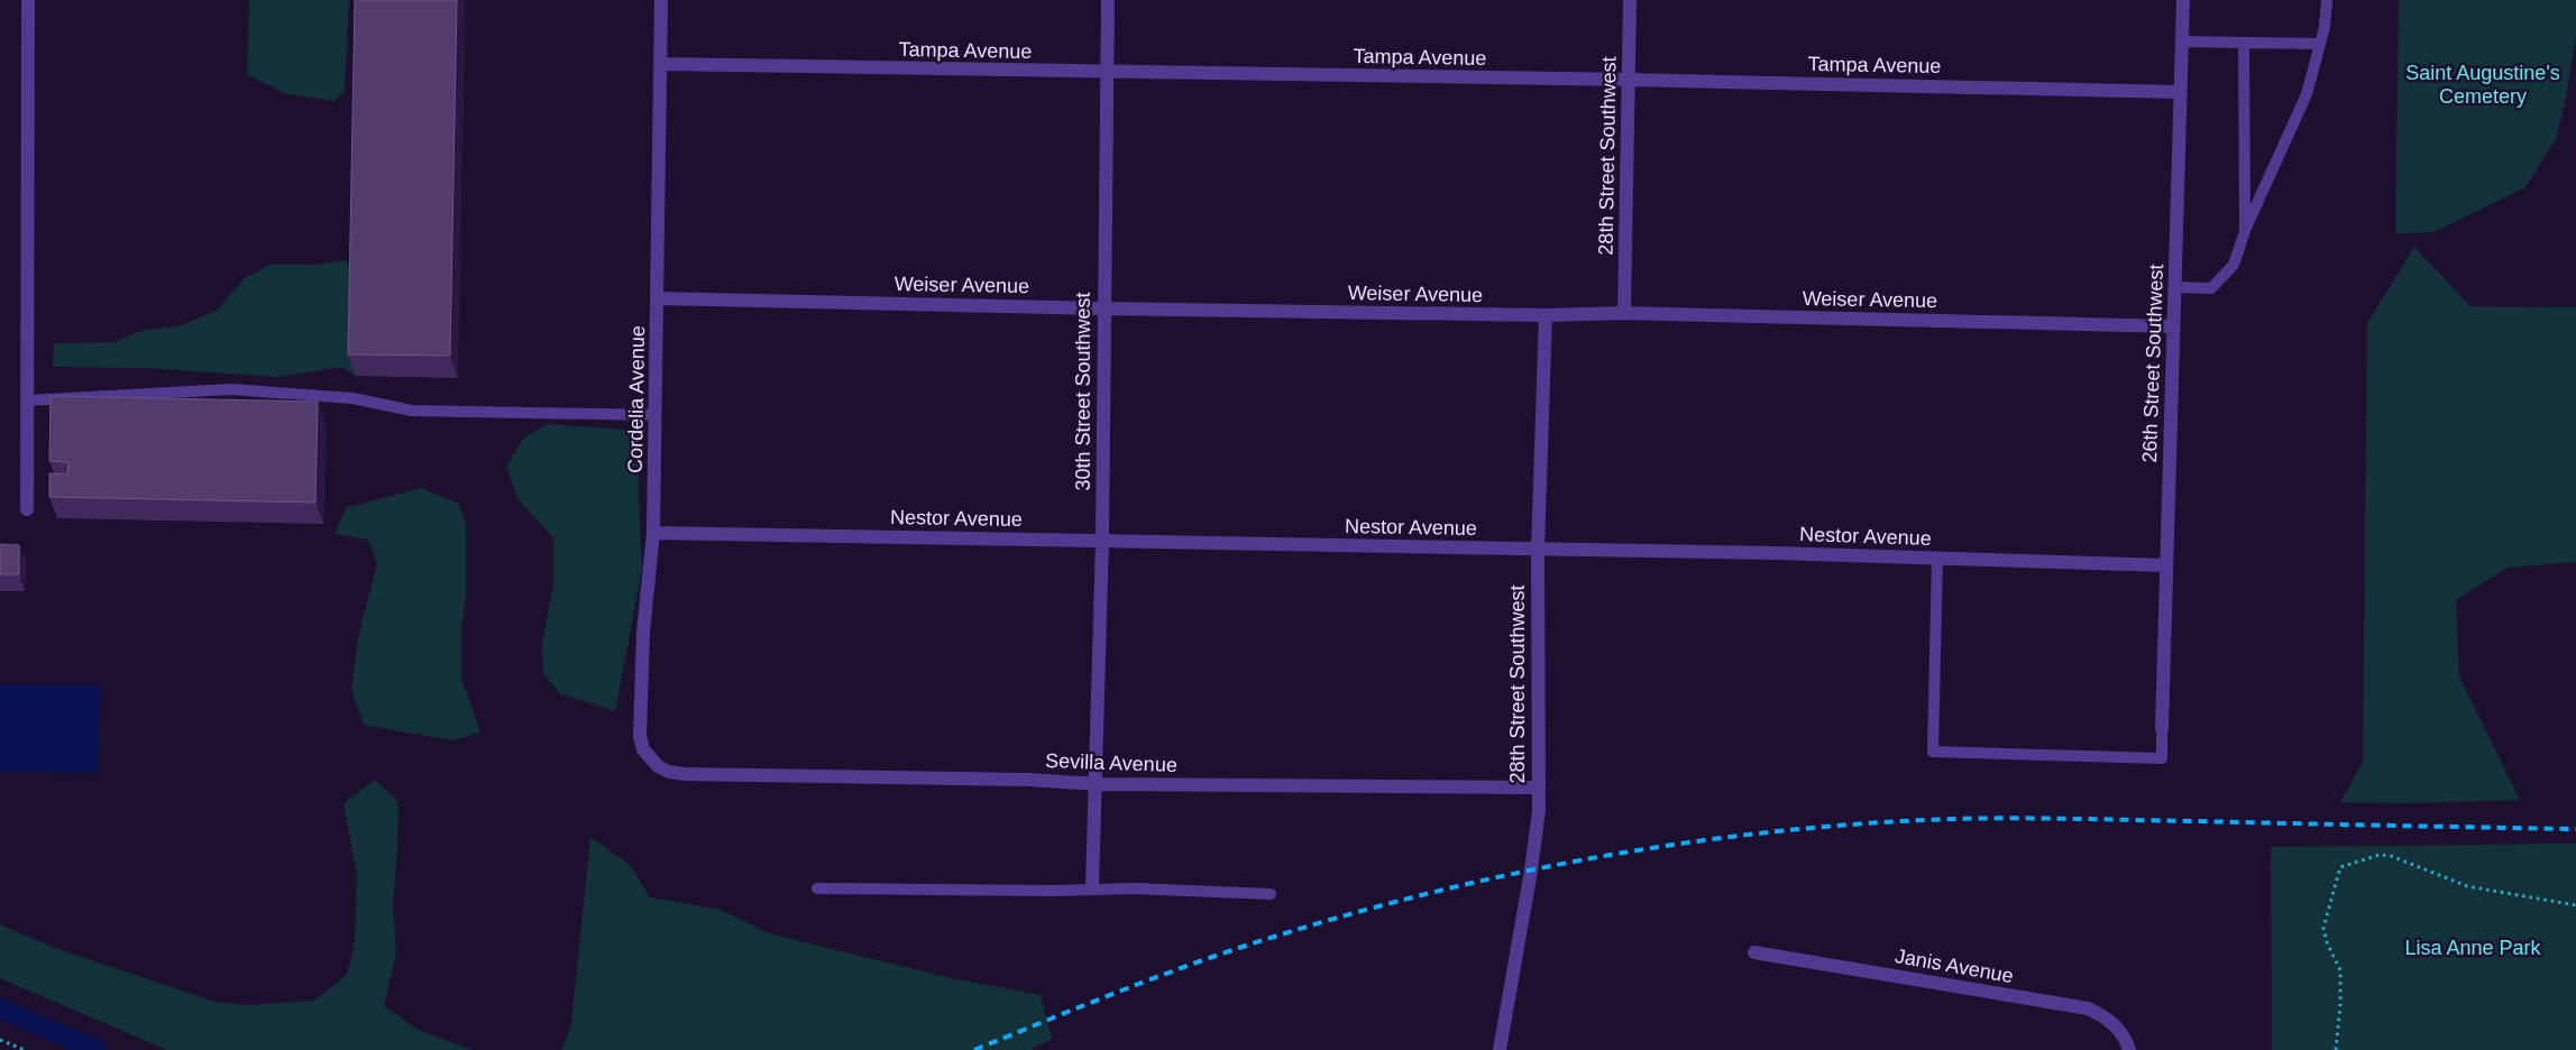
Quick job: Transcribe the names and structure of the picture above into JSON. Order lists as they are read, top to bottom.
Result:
{
  "streets": {
    "street": [
      "Tampa Avenue",
      "28th Street Southwest",
      "Weiser Avenue",
      "26th Street Southwest",
      "30th Street Southwest",
      "Cordelia Avenue",
      "Nestor Avenue",
      "Sevilla Avenue",
      "Janis Avenue"
    ]
  },
  "crossings": [
    ["Tampa Avenue", "28th Street Southwest"],
    ["Tampa Avenue", "26th Street Southwest"],
    ["Tampa Avenue", "30th Street Southwest"],
    ["Tampa Avenue", "Cordelia Avenue"],
    ["28th Street Southwest", "Weiser Avenue"],
    ["28th Street Southwest", "Nestor Avenue"],
    ["28th Street Southwest", "Sevilla Avenue"],
    ["Weiser Avenue", "26th Street Southwest"],
    ["Weiser Avenue", "30th Street Southwest"],
    ["Weiser Avenue", "Cordelia Avenue"],
    ["26th Street Southwest", "Nestor Avenue"],
    ["30th Street Southwest", "Nestor Avenue"],
    ["30th Street Southwest", "Sevilla Avenue"],
    ["Cordelia Avenue", "Nestor Avenue"],
    ["Cordelia Avenue", "Sevilla Avenue"]
  ],
  "parks": ["Saint Augustine's Cemetery", "Lisa Anne Park"]
}
